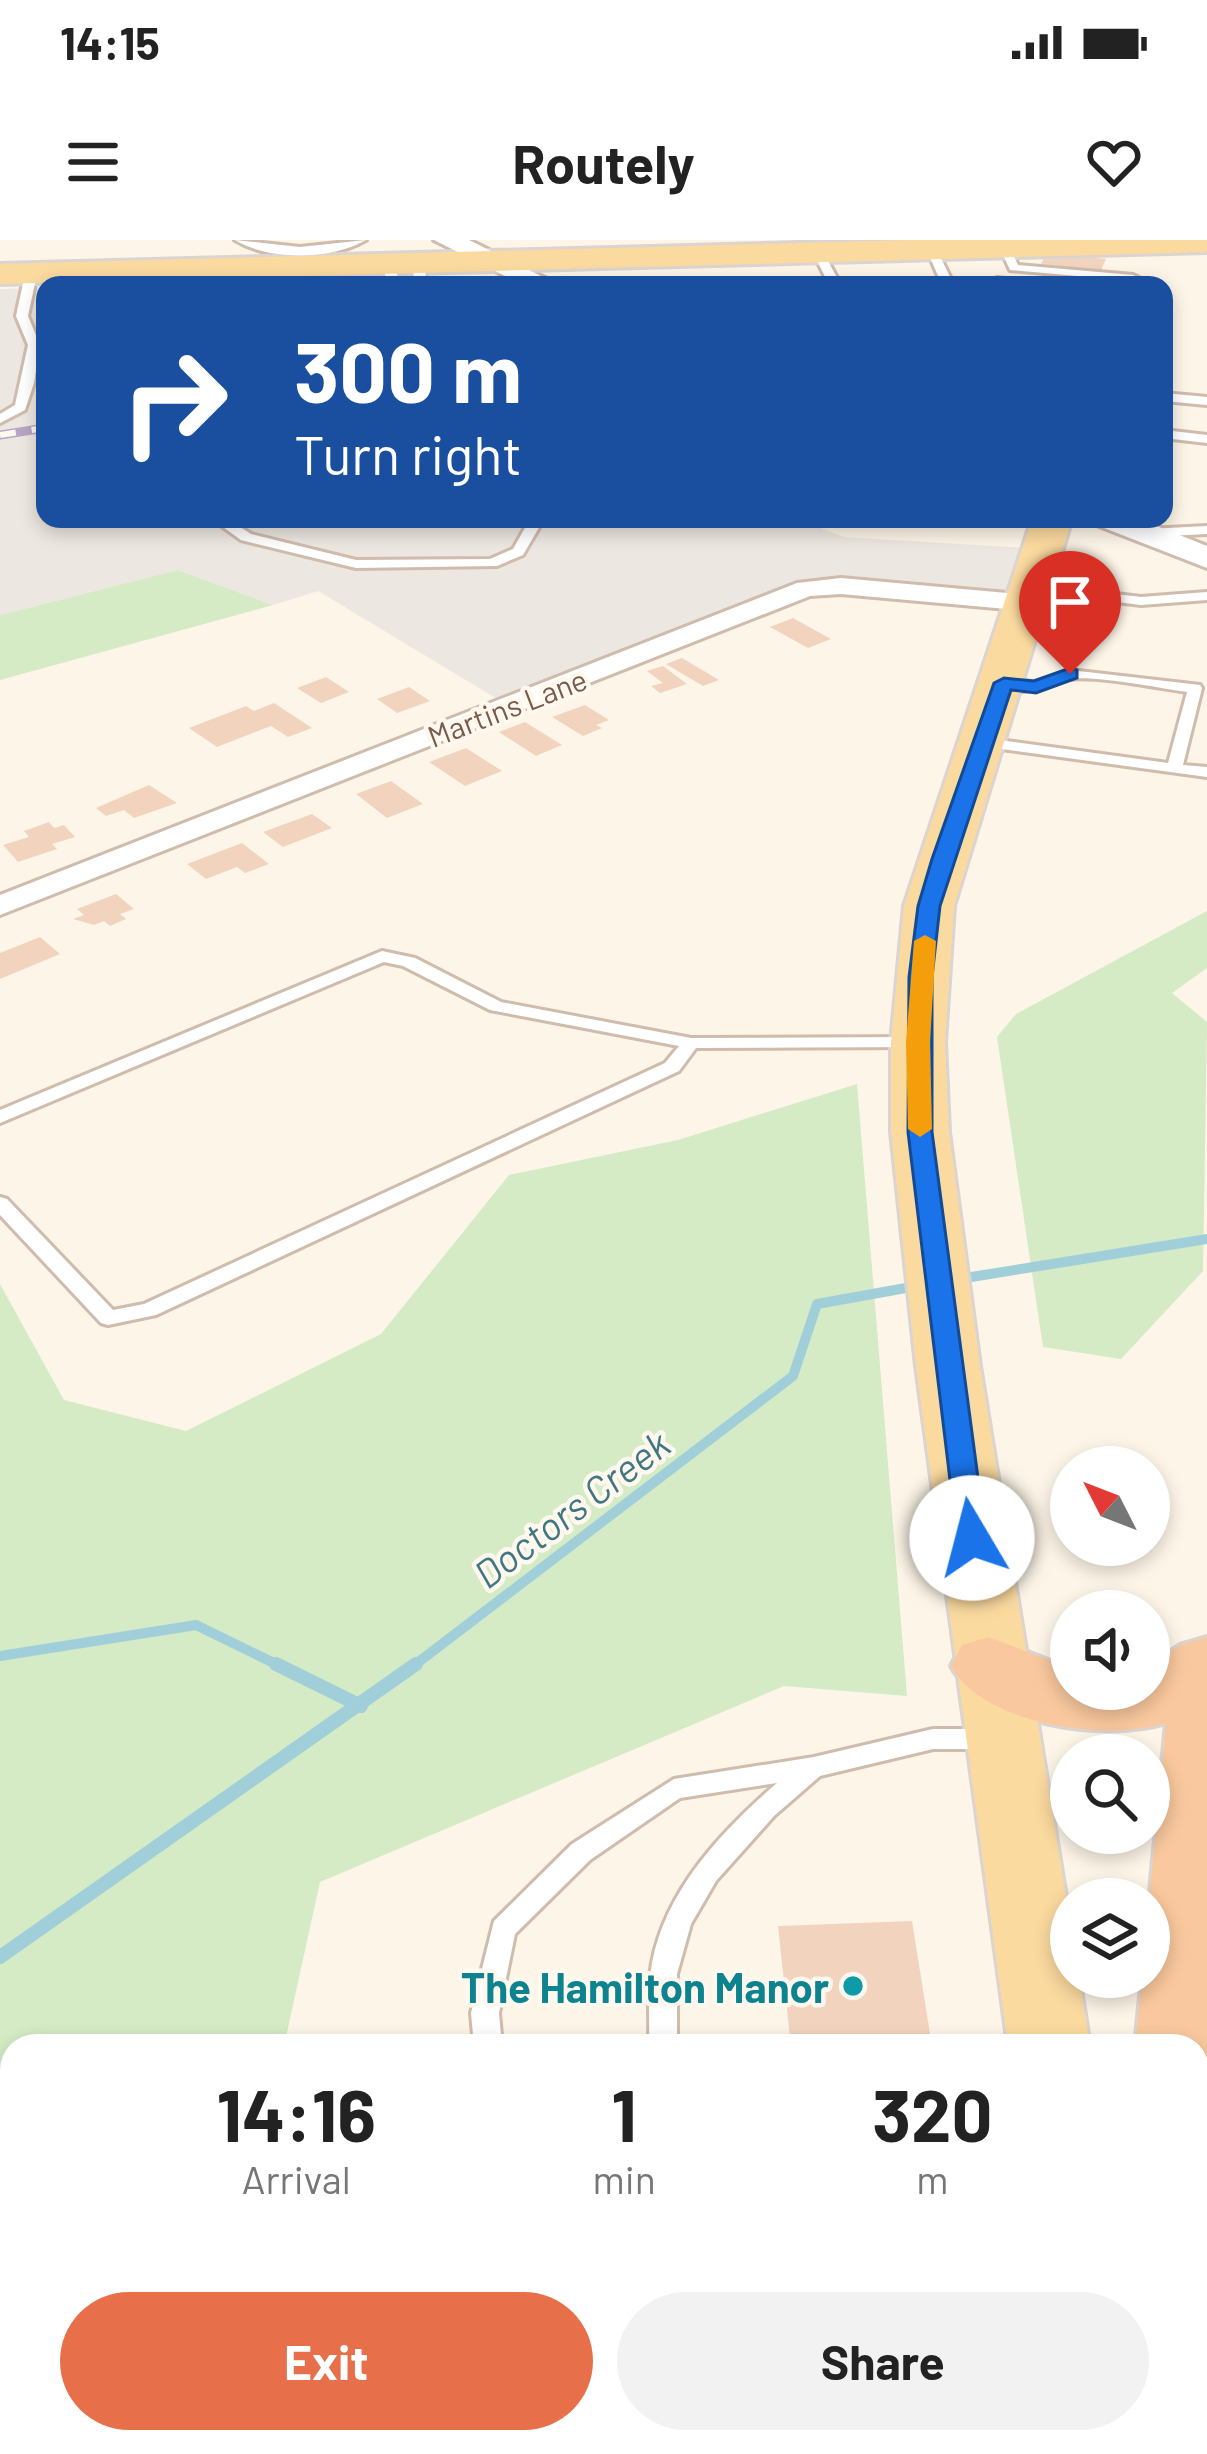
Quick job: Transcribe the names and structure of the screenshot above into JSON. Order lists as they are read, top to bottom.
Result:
{
  "streets": {
    "street": ["Martins Lane"]
  },
  "water": ["Doctors Creek"],
  "places": ["The Hamilton Manor"],
  "north": "top left",
  "page": {
    "status": "14:15",
    "header": "Routely",
    "turn": ["300 m", "Turn right"],
    "eta": [
      "14:16",
      "Arrival",
      "1",
      "min",
      "320",
      "m"
    ],
    "buttons": ["Exit", "Share"]
  }
}
